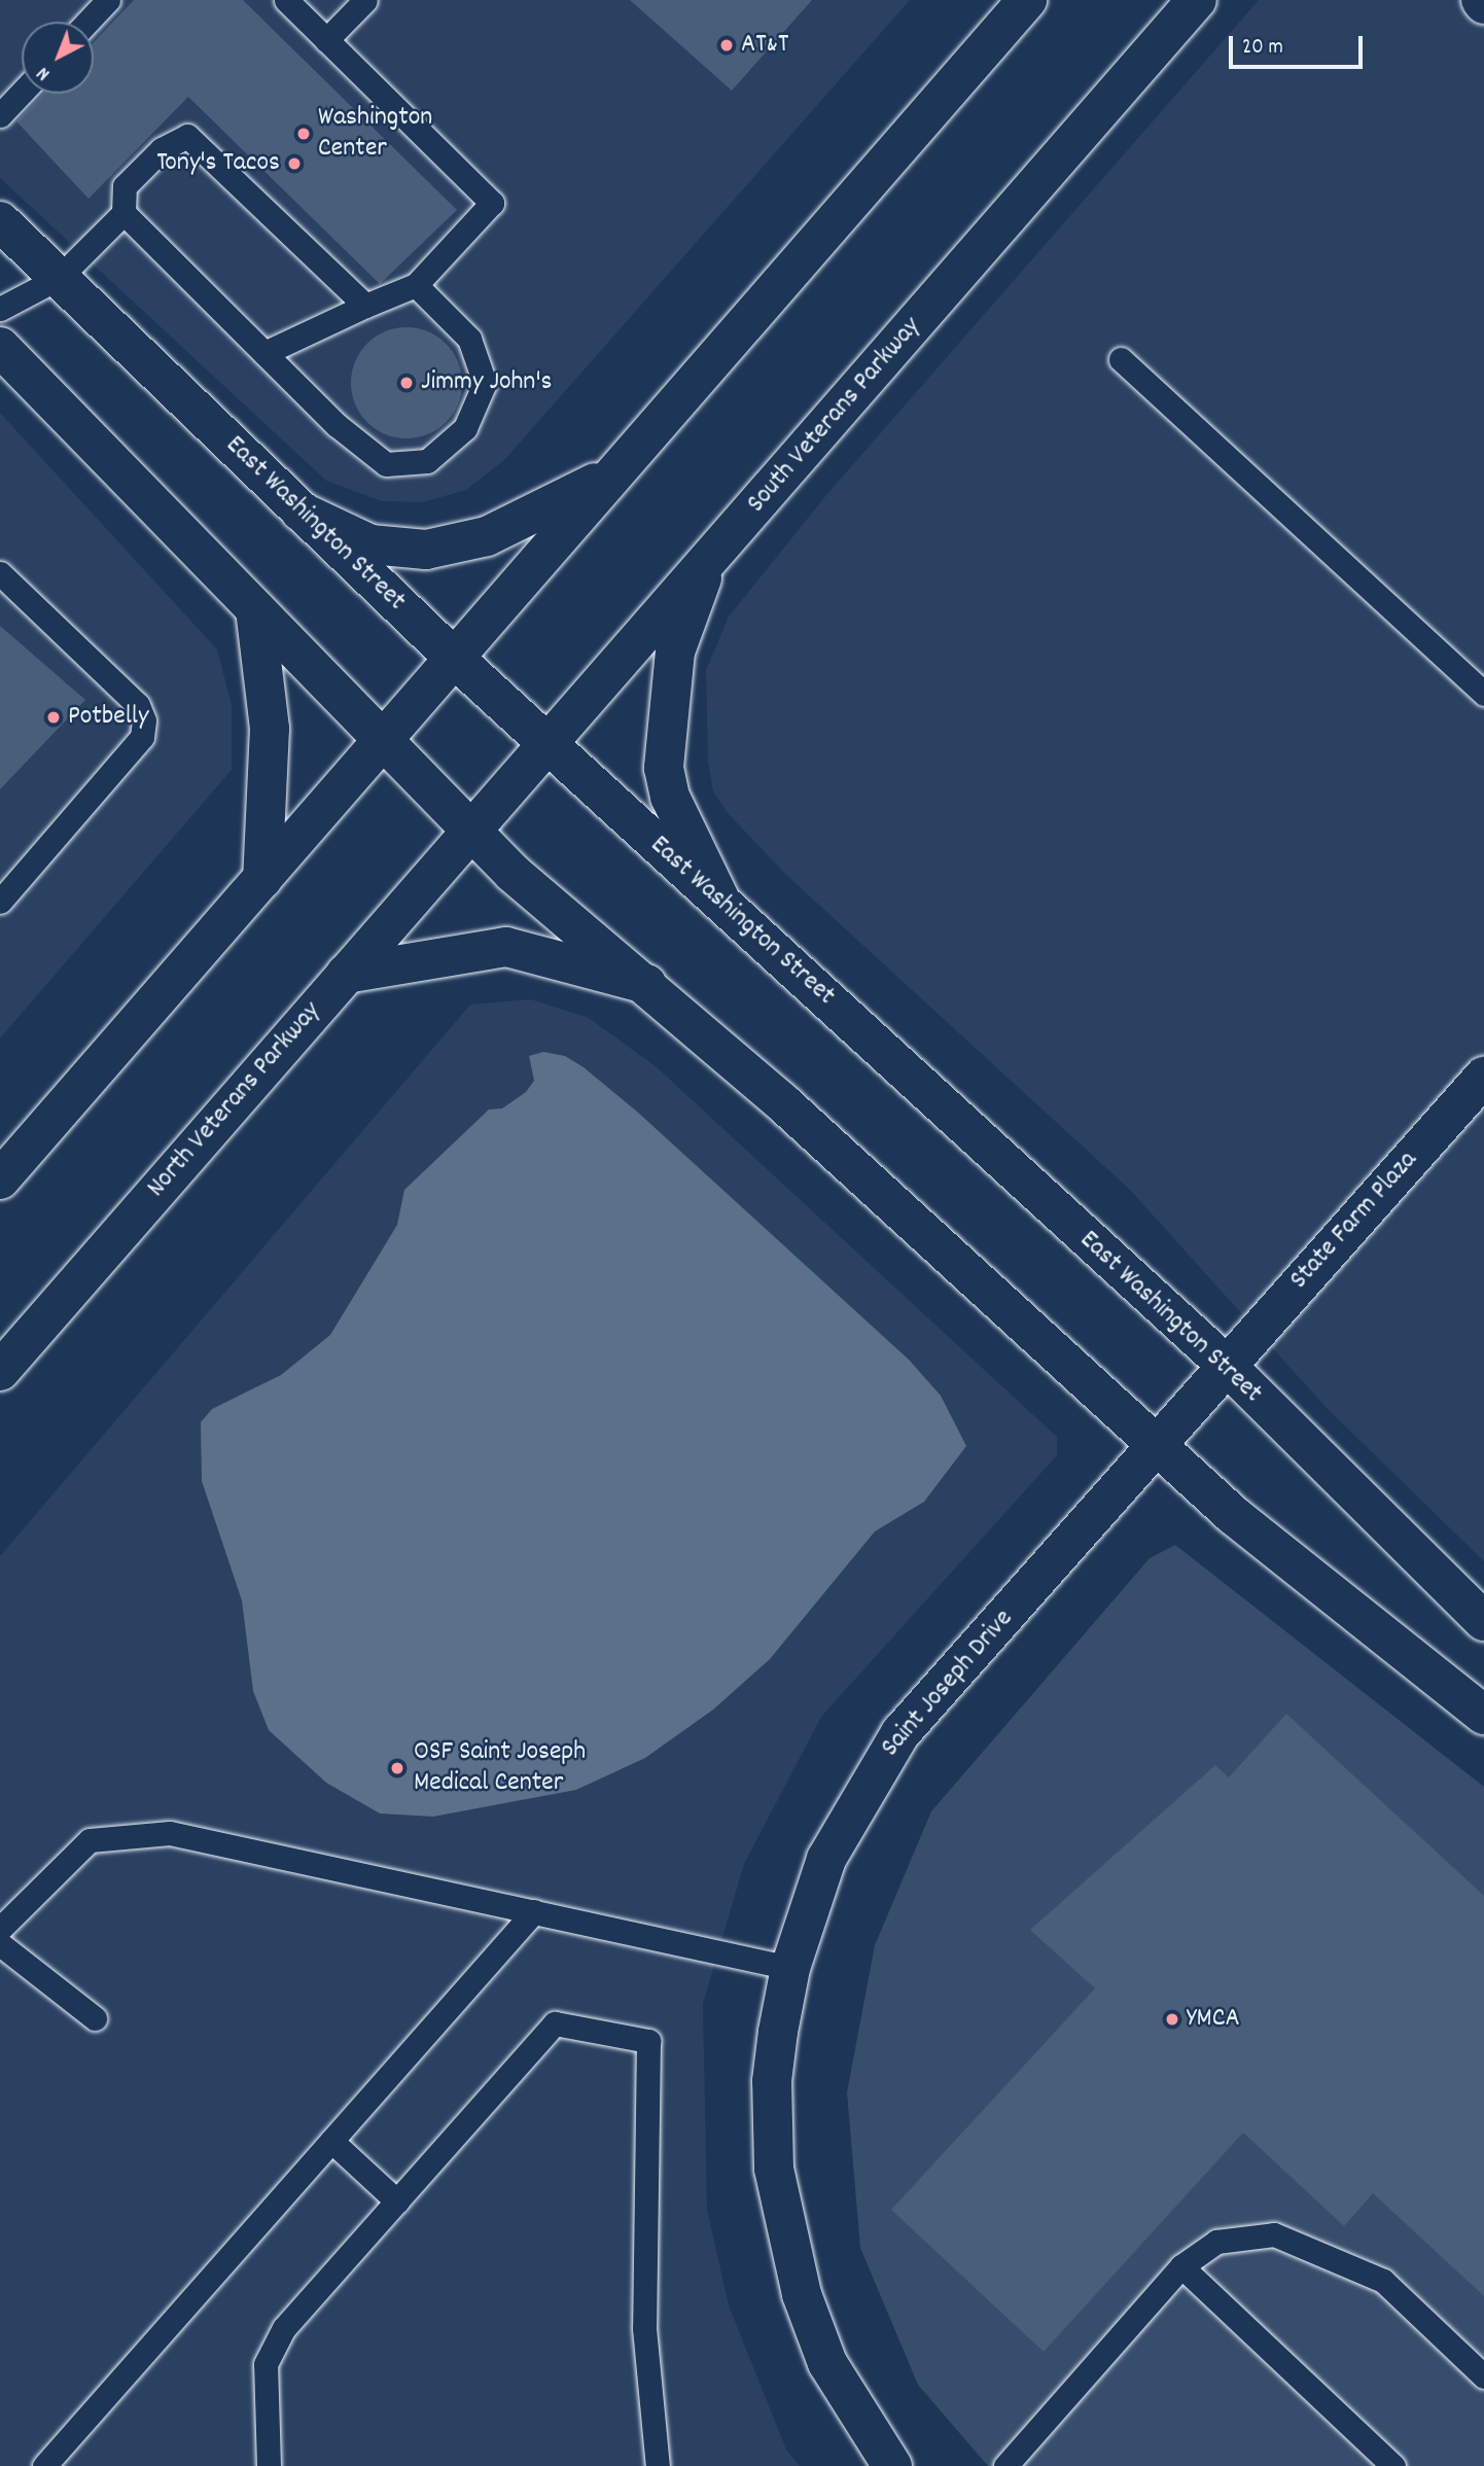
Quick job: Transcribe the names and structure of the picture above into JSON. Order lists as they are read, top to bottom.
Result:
{
  "streets": {
    "main road": [
      "South Veterans Parkway",
      "East Washington Street",
      "North Veterans Parkway",
      "State Farm Plaza",
      "Saint Joseph Drive"
    ]
  },
  "crossings": [
    ["South Veterans Parkway", "East Washington Street"],
    ["South Veterans Parkway", "North Veterans Parkway"],
    ["East Washington Street", "State Farm Plaza"],
    ["East Washington Street", "Saint Joseph Drive"],
    ["State Farm Plaza", "Saint Joseph Drive"]
  ],
  "places": [
    "AT&T",
    "Washington Center",
    "Tony's Tacos",
    "Jimmy John's",
    "Potbelly",
    "OSF Saint Joseph Medical Center",
    "YMCA"
  ],
  "scale_bar": "20 m",
  "north": "bottom left"
}
